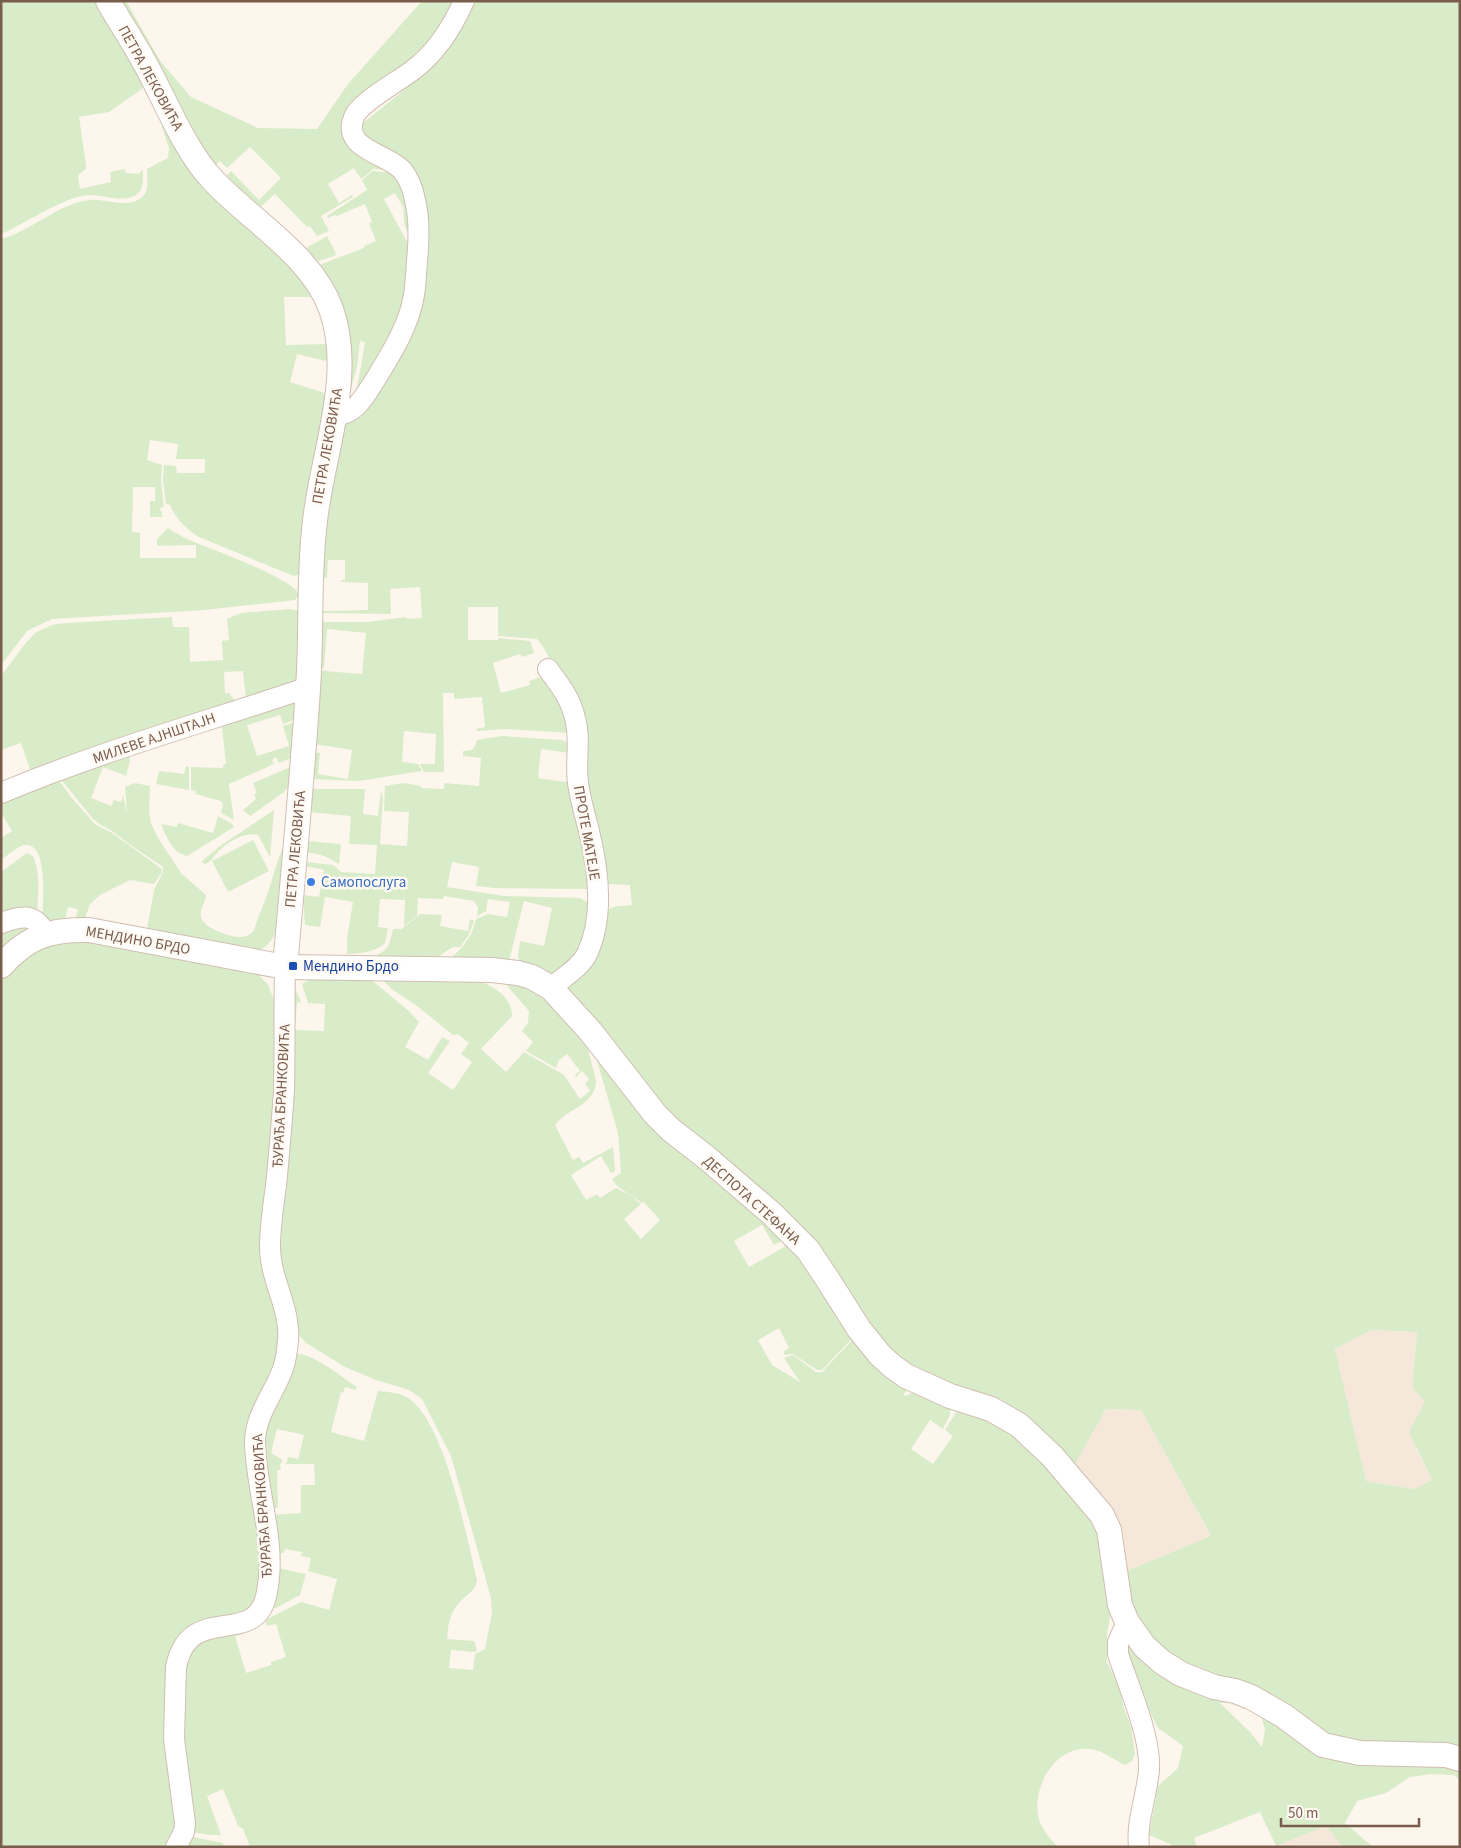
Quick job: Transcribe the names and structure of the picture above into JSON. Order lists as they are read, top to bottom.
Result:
{
  "streets": {
    "street": [
      "ПЕТРА ЛЕКОВИЋА",
      "МИЛЕВЕ АЈНШТАЈН",
      "ПРОТЕ МАТЕЈЕ",
      "МЕНДИНО БРДО",
      "ЂУРАЂА БРАНКОВИЋА",
      "ДЕСПОТА СТЕФАНА"
    ]
  },
  "crossings": [
    ["ПЕТРА ЛЕКОВИЋА", "МИЛЕВЕ АЈНШТАЈН"],
    ["ПЕТРА ЛЕКОВИЋА", "МЕНДИНО БРДО"],
    ["ПЕТРА ЛЕКОВИЋА", "ЂУРАЂА БРАНКОВИЋА"],
    ["ПЕТРА ЛЕКОВИЋА", "ДЕСПОТА СТЕФАНА"],
    ["ПРОТЕ МАТЕЈЕ", "ДЕСПОТА СТЕФАНА"],
    ["МЕНДИНО БРДО", "ЂУРАЂА БРАНКОВИЋА"],
    ["МЕНДИНО БРДО", "ДЕСПОТА СТЕФАНА"],
    ["ЂУРАЂА БРАНКОВИЋА", "ДЕСПОТА СТЕФАНА"]
  ],
  "places": {
    "other": ["Самопослуга"],
    "transit": ["Мендино Брдо"]
  },
  "scale_bar": "50 m"
}
